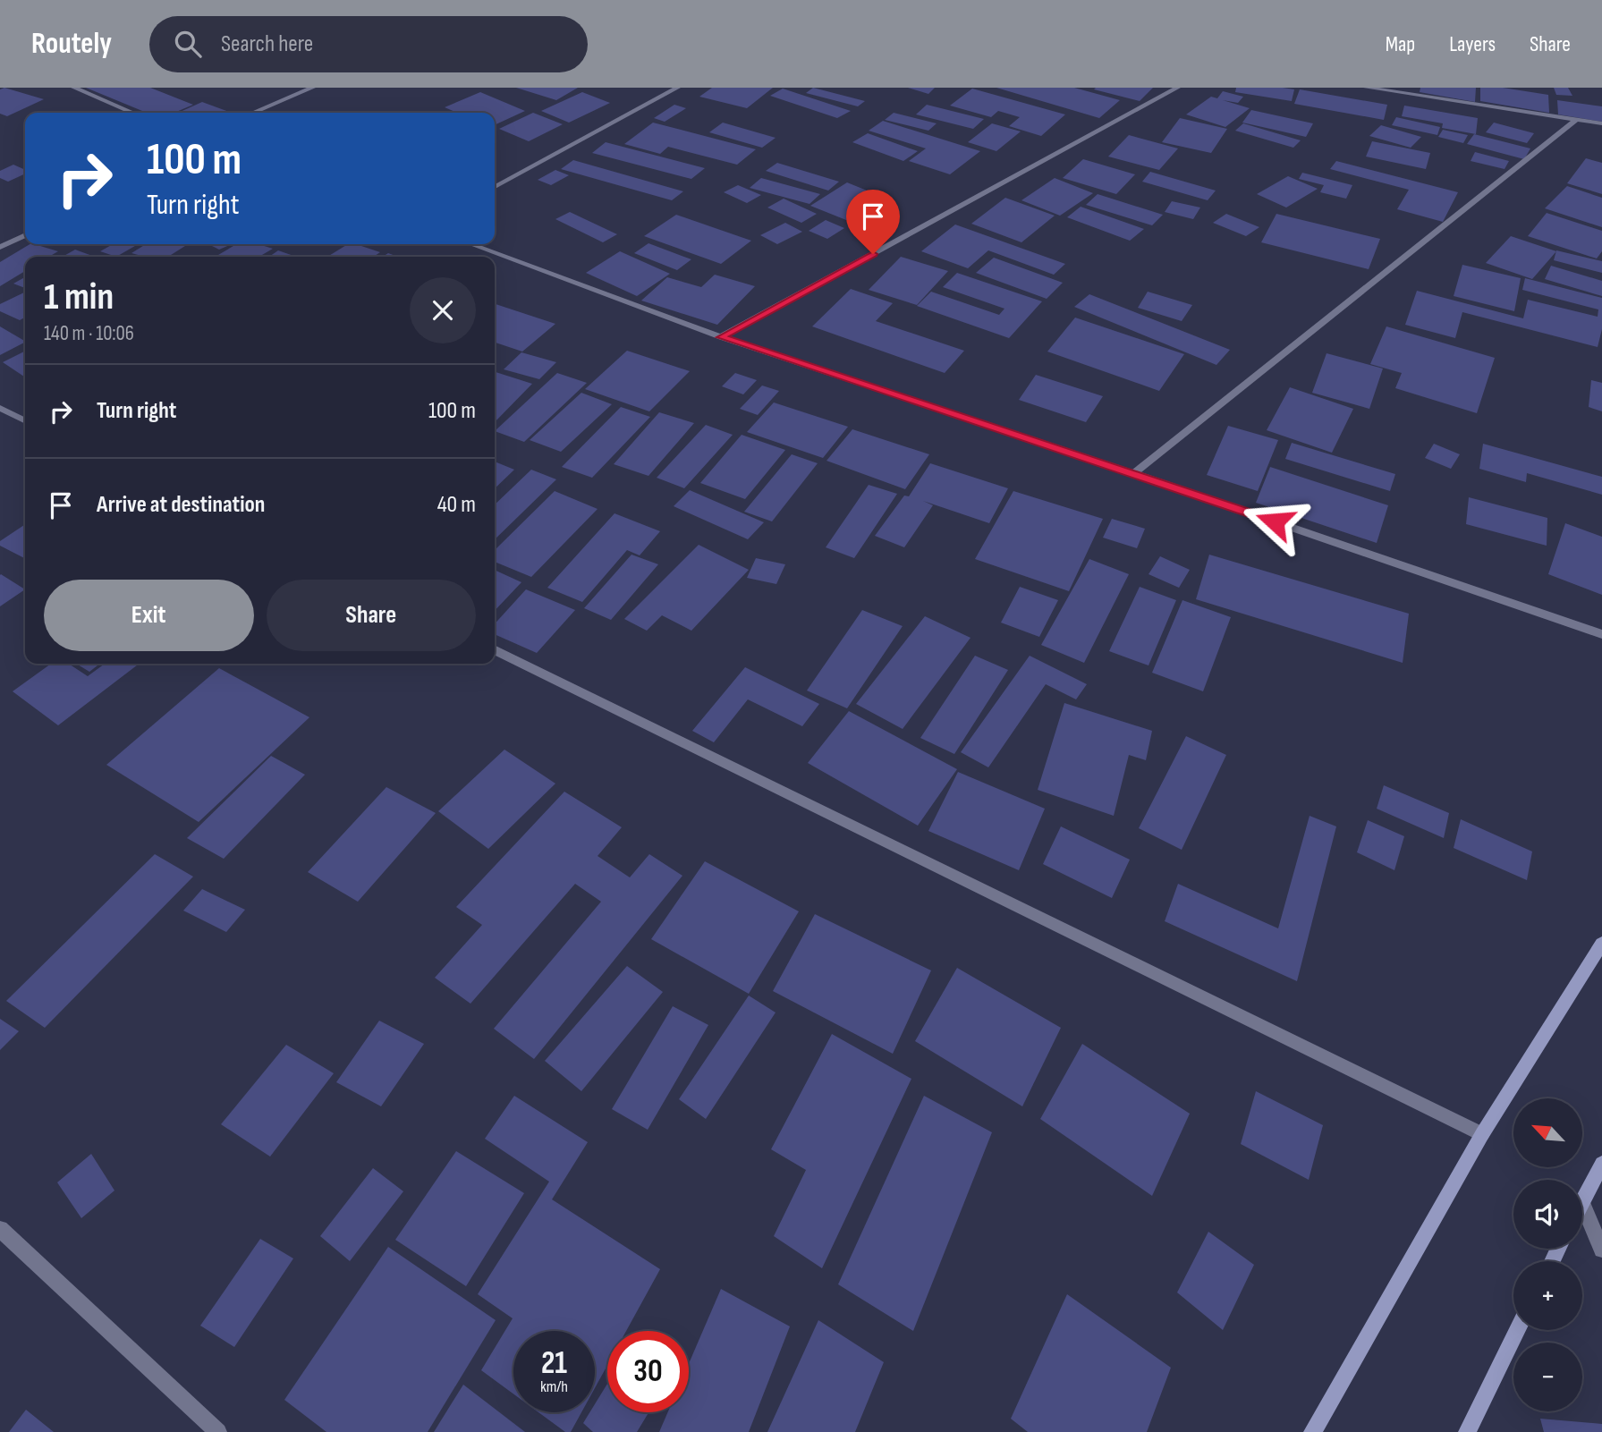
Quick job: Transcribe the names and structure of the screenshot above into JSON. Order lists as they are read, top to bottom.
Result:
{
  "north": "top left",
  "page": {
    "header": "Routely",
    "search": "Search here",
    "nav": ["Map", "Layers", "Share"],
    "turn": ["100 m", "Turn right"],
    "heading": ["1 min", "140 m · 10:06"],
    "list": [
      {
        "name": "Turn right",
        "value": "100 m"
      },
      {
        "name": "Arrive at destination",
        "value": "40 m"
      }
    ],
    "buttons": ["Exit", "Share"],
    "map_buttons": ["+", "−"],
    "speed": "21 km/h",
    "limit": "30"
  }
}
